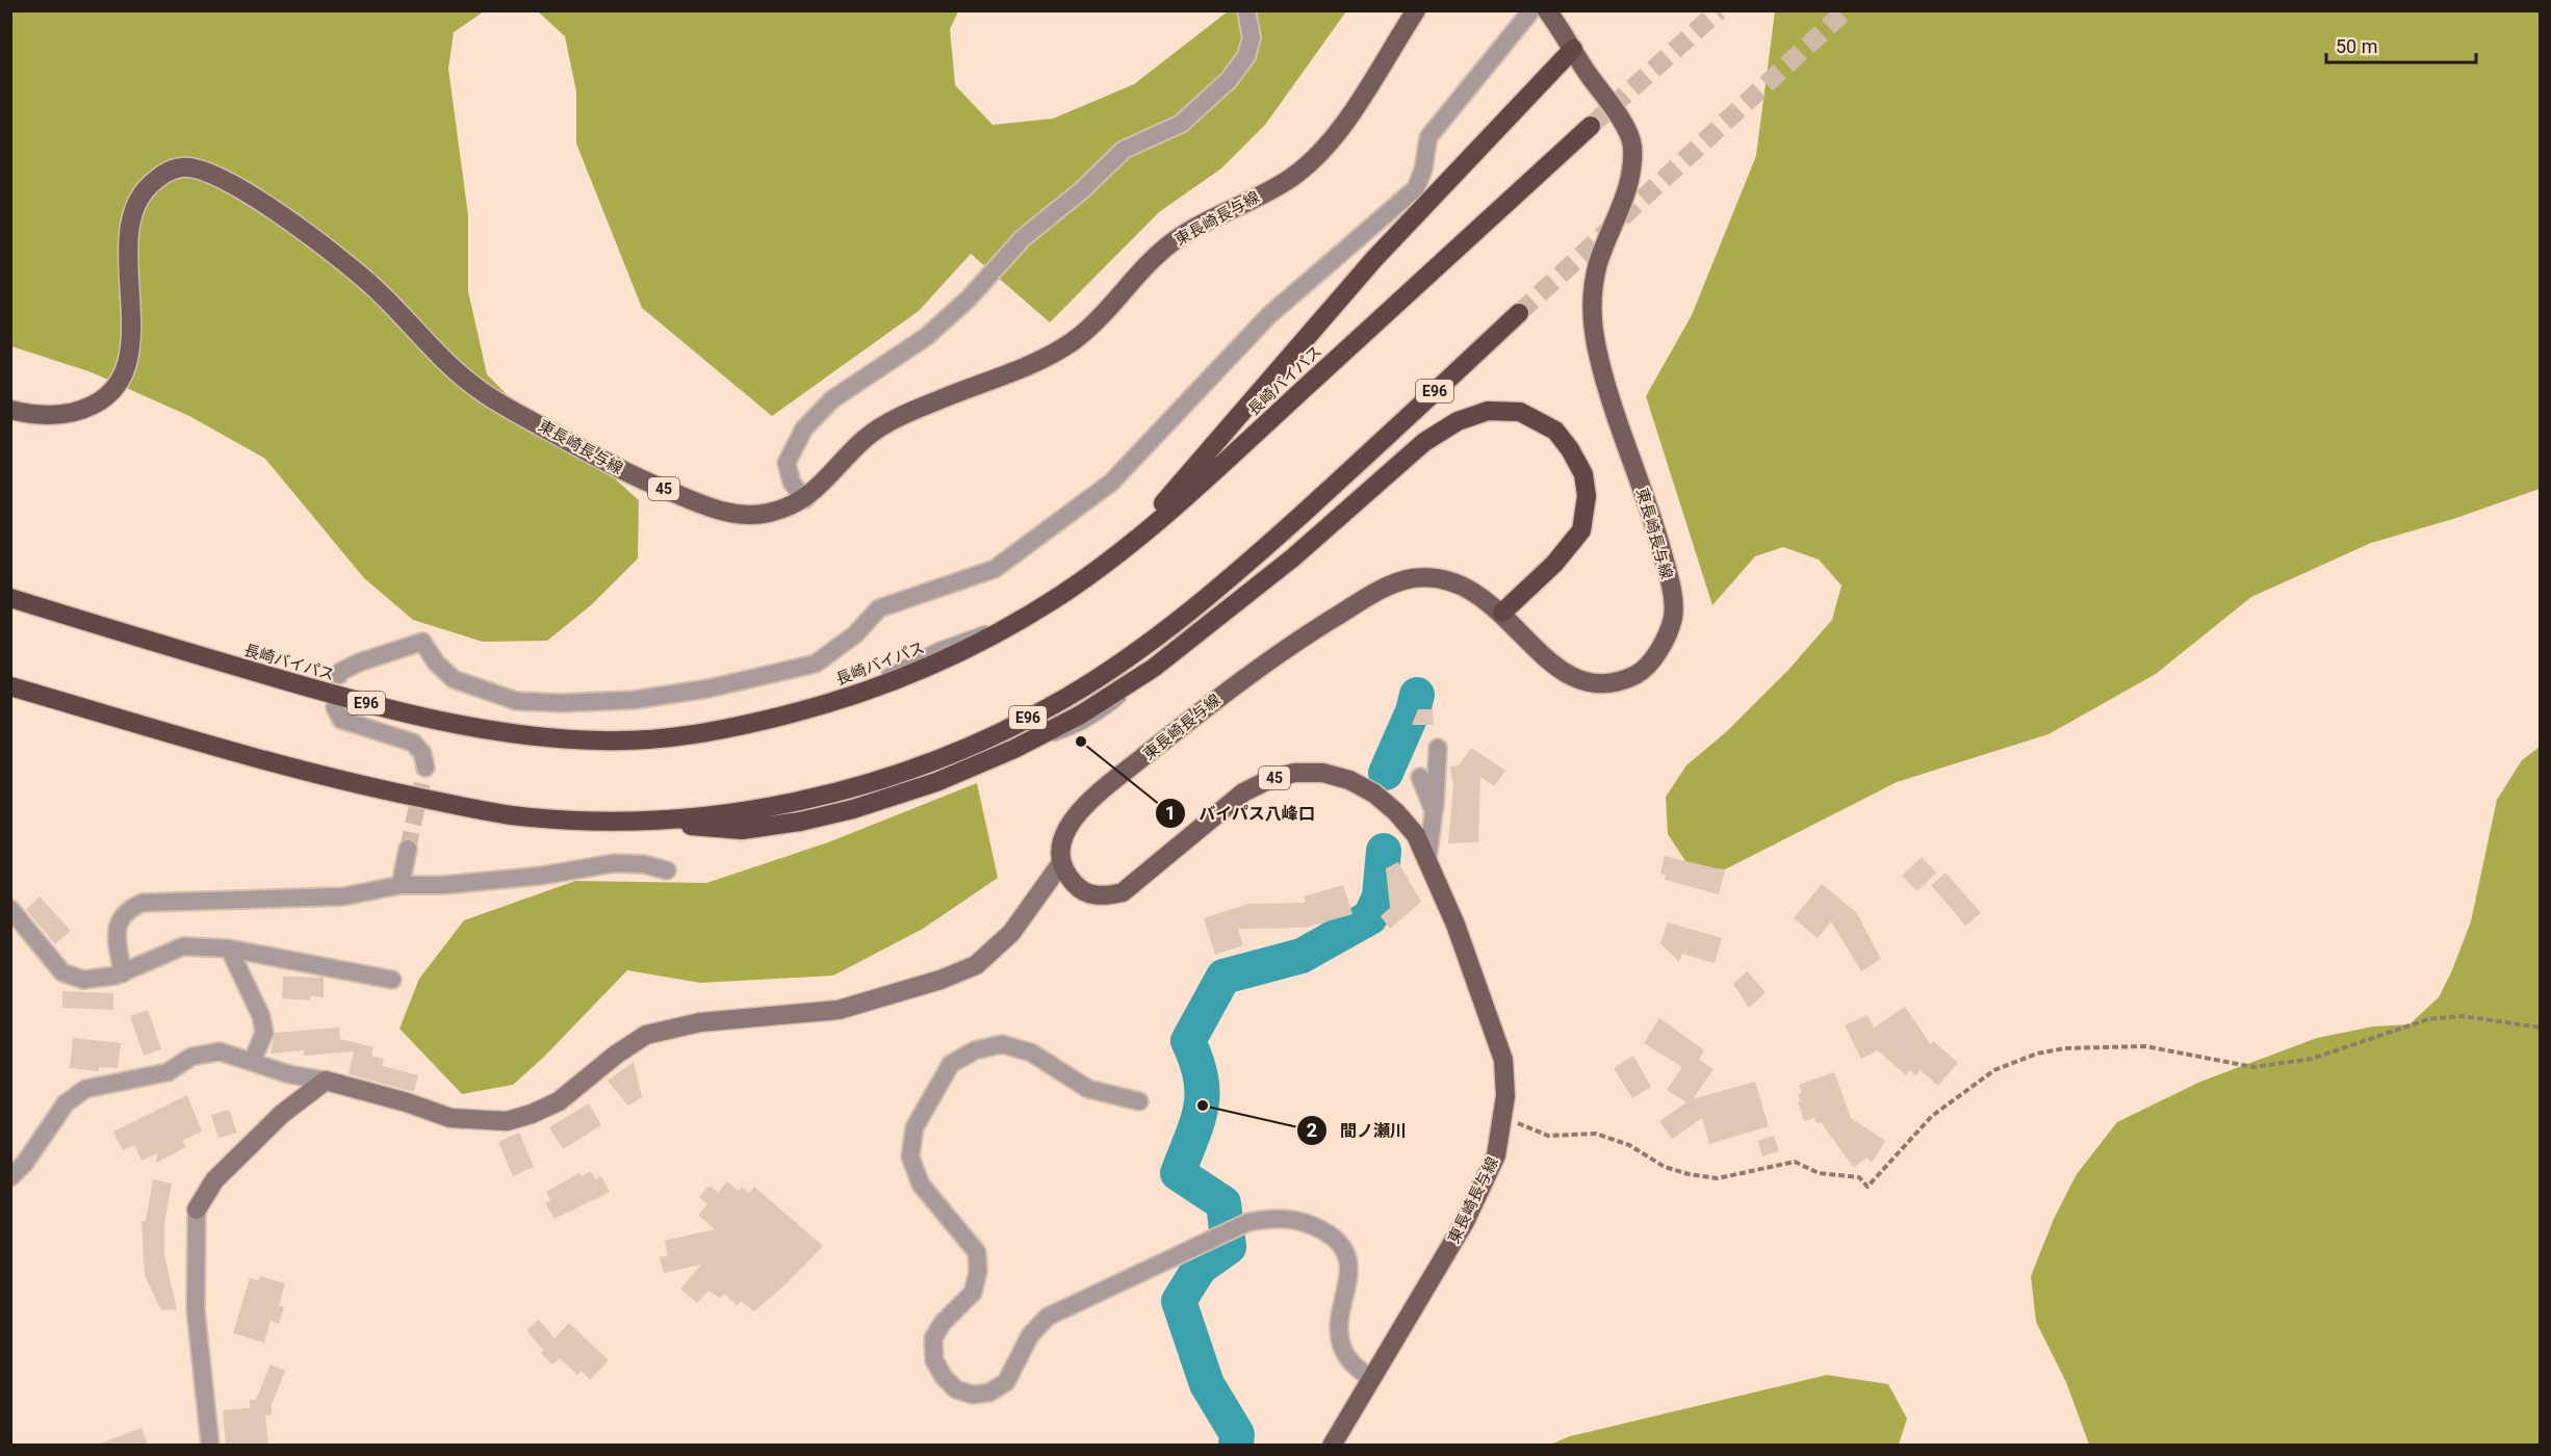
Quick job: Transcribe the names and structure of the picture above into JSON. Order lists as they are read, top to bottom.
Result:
{
  "streets": {
    "highway": ["長崎バイパス", "E96"],
    "main road": ["東長崎長与線", "45"]
  },
  "places": ["バイパス八峰口", "間ノ瀬川"],
  "scale_bar": "50 m"
}
